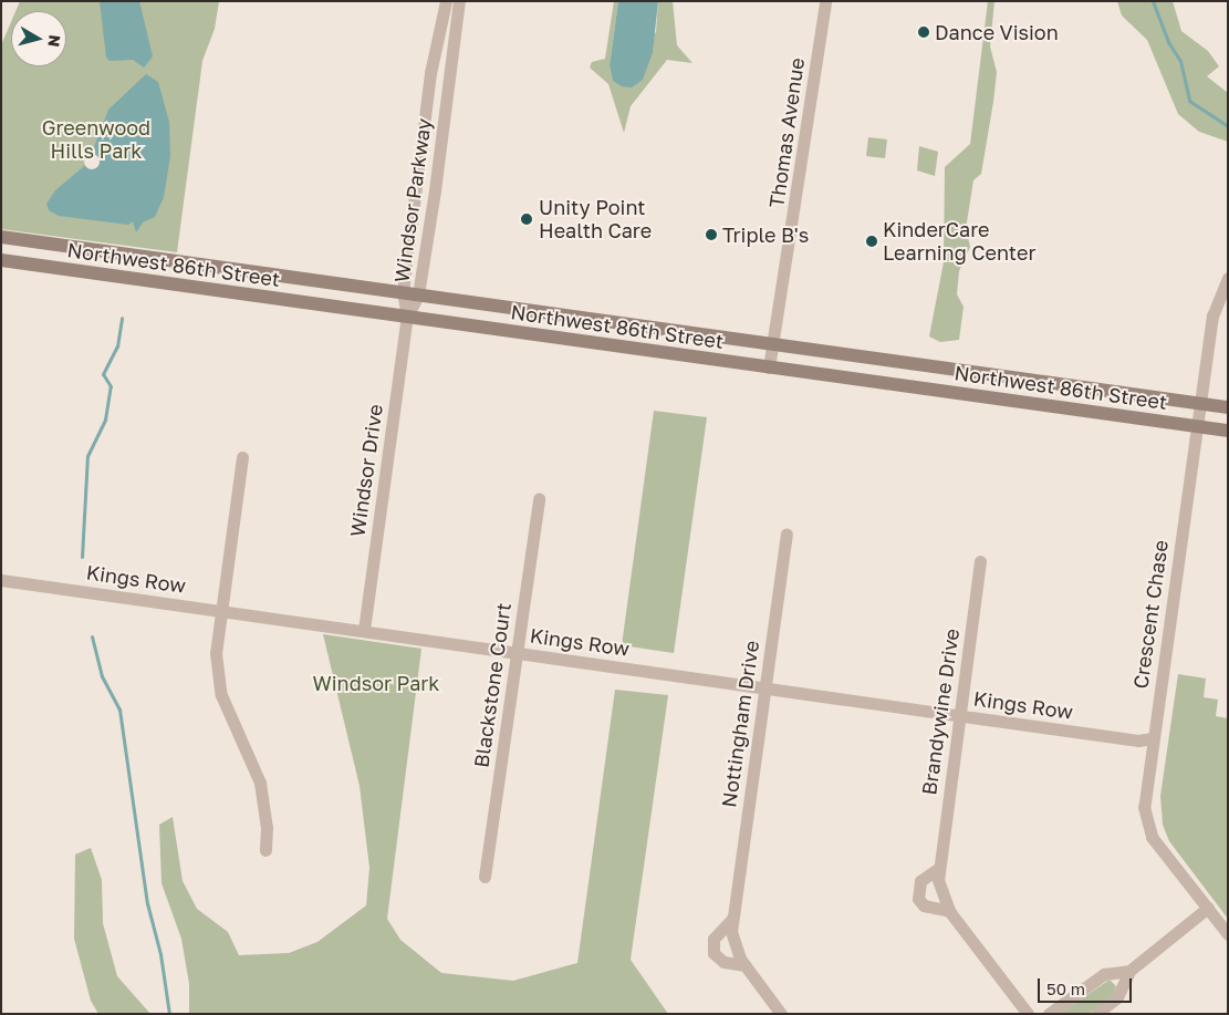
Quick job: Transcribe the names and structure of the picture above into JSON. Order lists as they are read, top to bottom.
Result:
{
  "streets": {
    "main road": ["Northwest 86th Street"],
    "street": [
      "Thomas Avenue",
      "Windsor Parkway",
      "Windsor Drive",
      "Kings Row",
      "Crescent Chase",
      "Blackstone Court",
      "Brandywine Drive",
      "Nottingham Drive"
    ]
  },
  "crossings": [
    ["Thomas Avenue", "Northwest 86th Street"],
    ["Windsor Parkway", "Northwest 86th Street"],
    ["Windsor Parkway", "Windsor Drive"],
    ["Northwest 86th Street", "Windsor Drive"],
    ["Northwest 86th Street", "Crescent Chase"],
    ["Windsor Drive", "Kings Row"],
    ["Kings Row", "Crescent Chase"],
    ["Kings Row", "Blackstone Court"],
    ["Kings Row", "Brandywine Drive"],
    ["Kings Row", "Nottingham Drive"]
  ],
  "parks": ["Greenwood Hills Park", "Windsor Park"],
  "places": [
    "Dance Vision",
    "Unity Point Health Care",
    "Triple B's",
    "KinderCare Learning Center"
  ],
  "scale_bar": "50 m",
  "north": "right"
}
